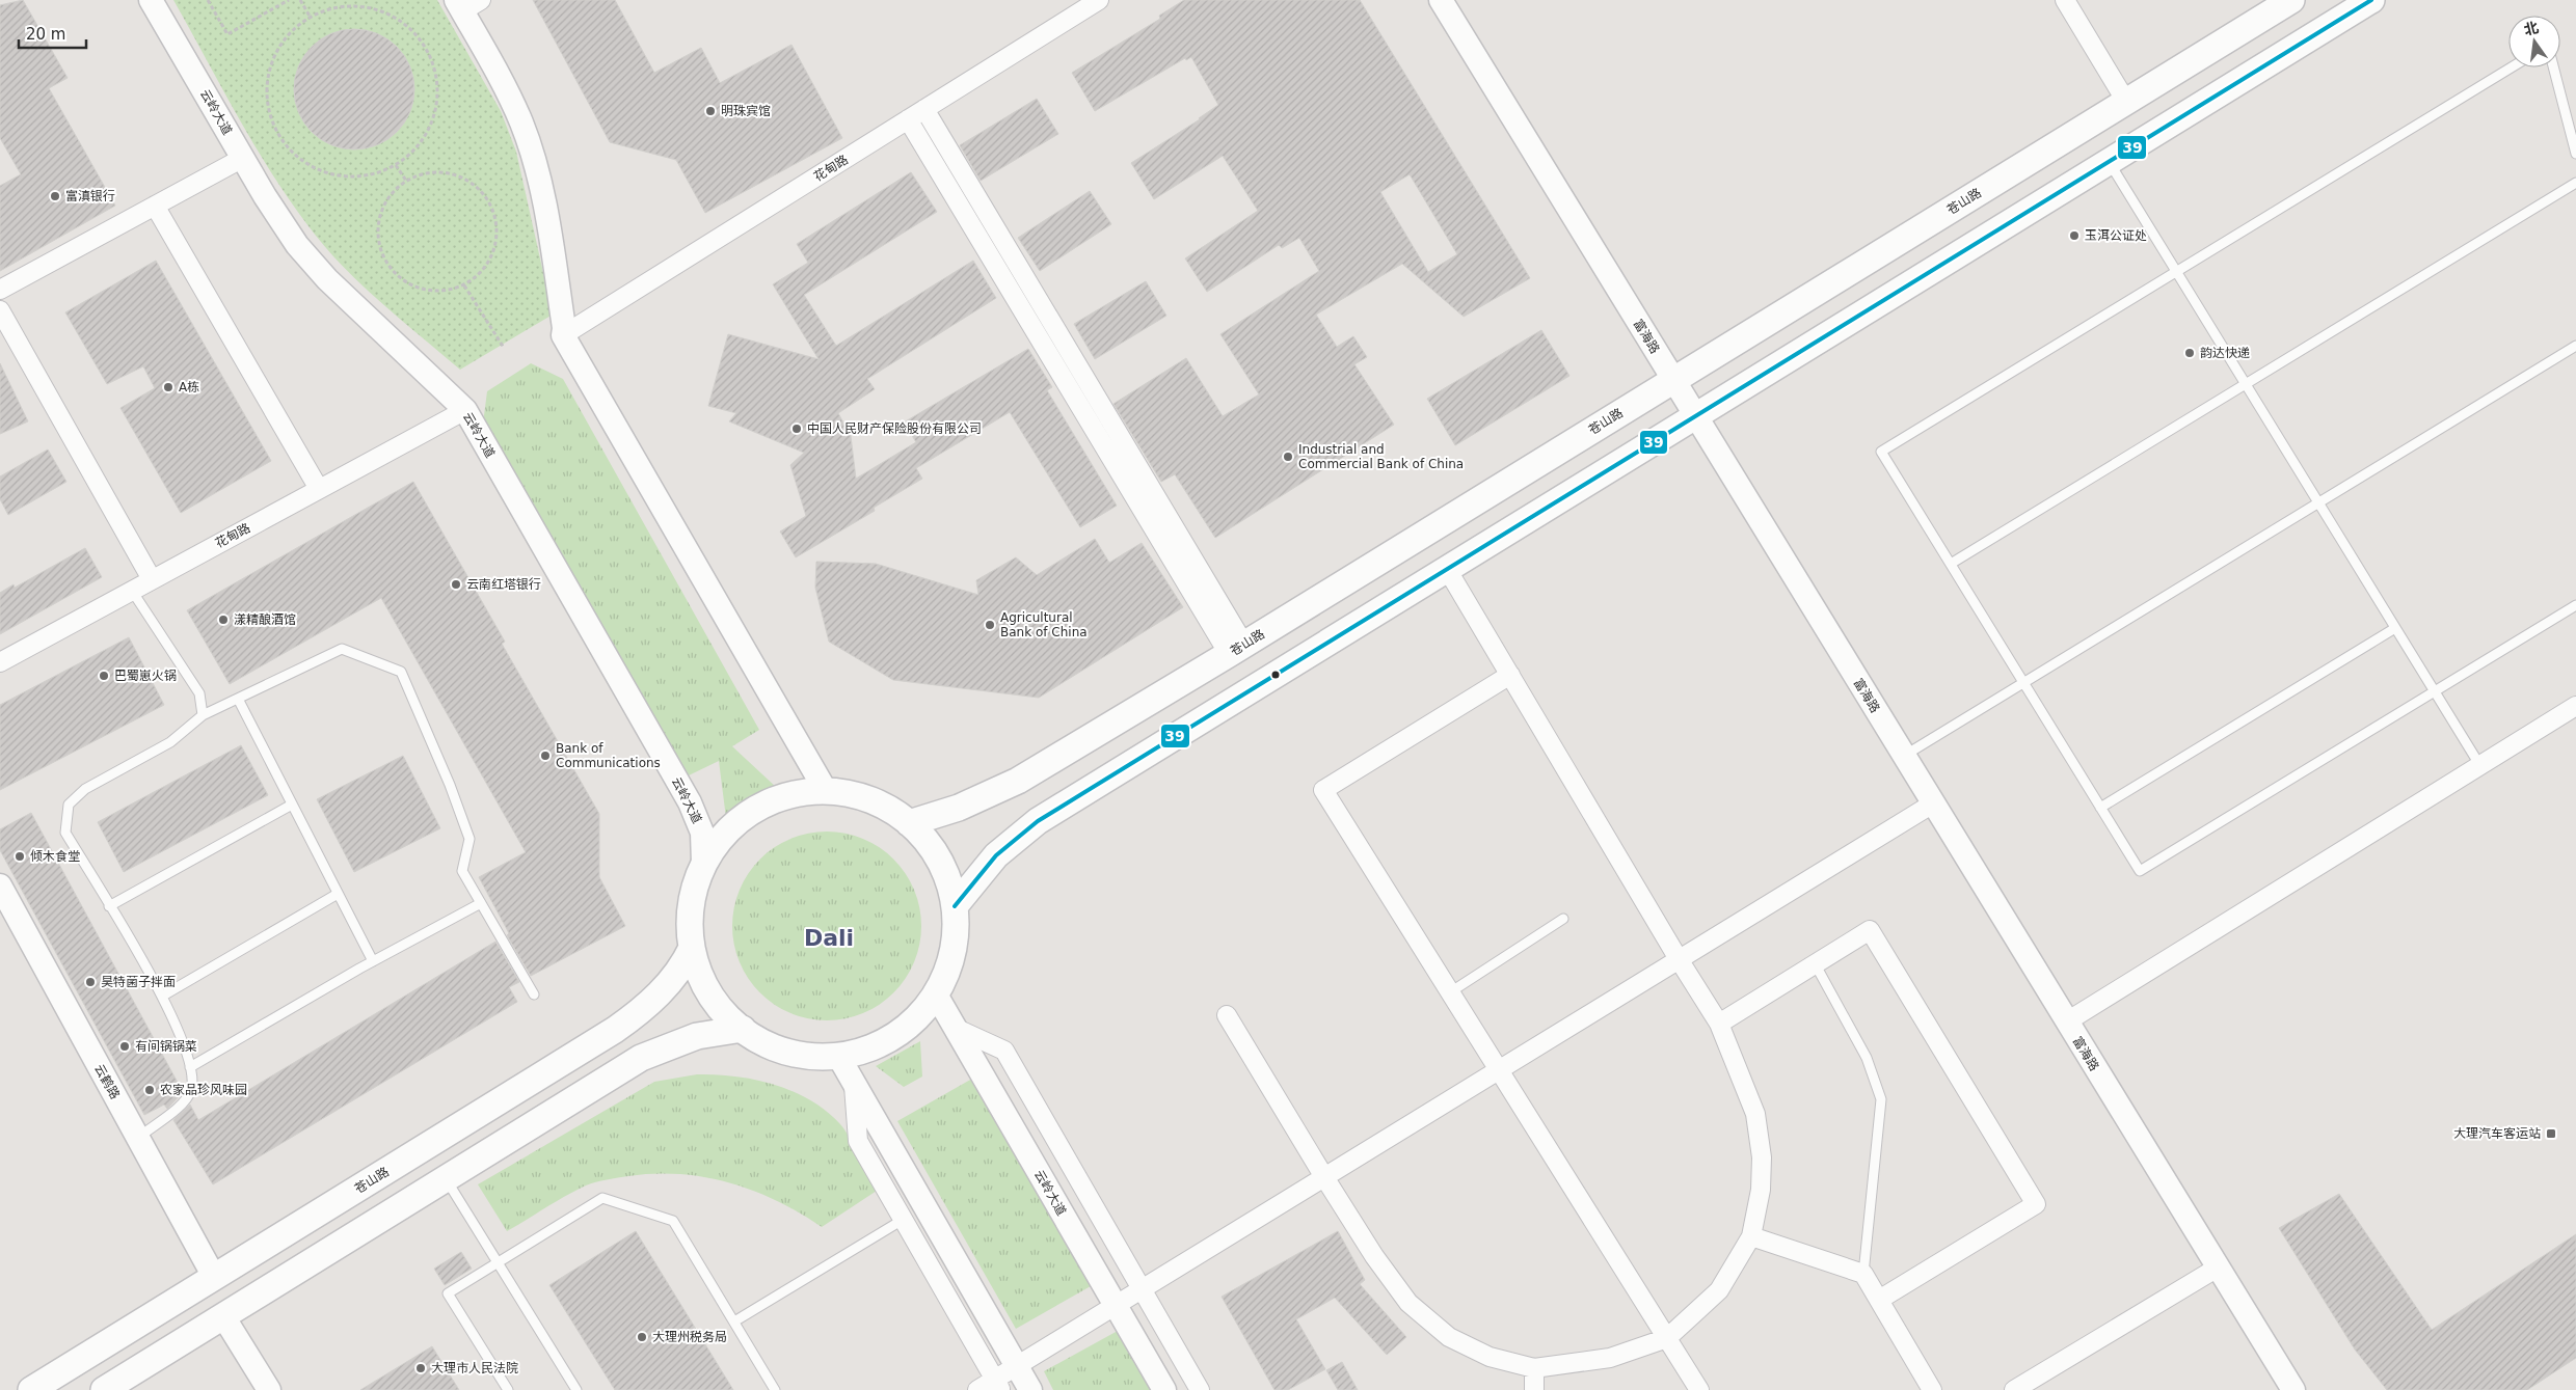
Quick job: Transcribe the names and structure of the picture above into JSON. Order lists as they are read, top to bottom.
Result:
{
  "streets": {
    "main road": ["苍山路"],
    "street": [
      "云岭大道",
      "花甸路",
      "富海路",
      "云鹤路"
    ]
  },
  "crossings": [
    ["云岭大道", "花甸路"],
    ["苍山路", "富海路"],
    ["苍山路", "云鹤路"]
  ],
  "districts": ["Dali"],
  "places": {
    "other": [
      "明珠宾馆",
      "富滇银行",
      "玉洱公证处",
      "韵达快递",
      "A栋",
      "中国人民财产保险股份有限公司",
      "Industrial and Commercial Bank of China",
      "云南红塔银行",
      "漾精酿酒馆",
      "Agricultural Bank of China",
      "巴蜀崽火锅",
      "Bank of Communications",
      "倾木食堂",
      "昊特菌子拌面",
      "有间锅锅菜",
      "农家品珍风味园",
      "大理州税务局",
      "大理市人民法院"
    ],
    "transit": ["大理汽车客运站"]
  },
  "lines": ["transit line 39"],
  "scale_bar": "20 m",
  "north": "top"
}
